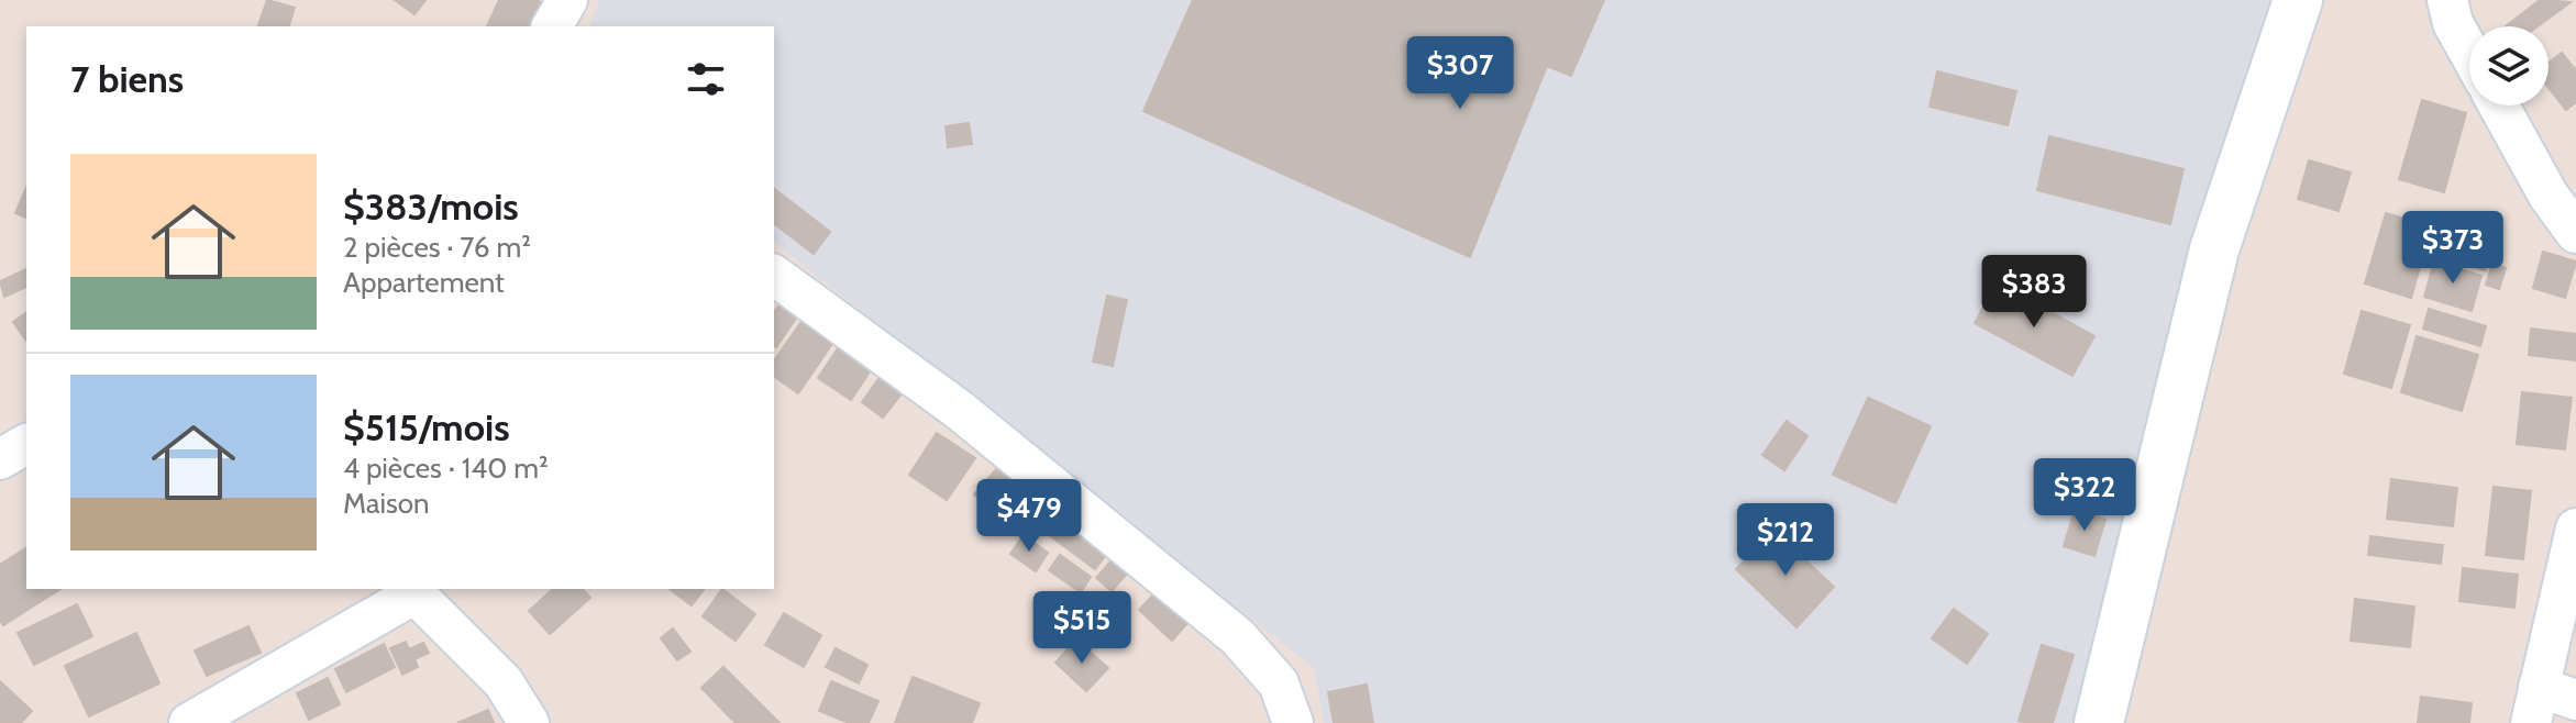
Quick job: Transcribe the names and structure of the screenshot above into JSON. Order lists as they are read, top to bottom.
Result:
{
  "page": {
    "heading": "7 biens",
    "price": [
      "$307",
      "$373",
      "$383",
      "$322",
      "$479",
      "$212",
      "$515"
    ],
    "list": [
      {
        "name": "$383/mois",
        "note": "2 pièces · 76 m² · Appartement"
      },
      {
        "name": "$515/mois",
        "note": "4 pièces · 140 m² · Maison"
      }
    ]
  }
}
